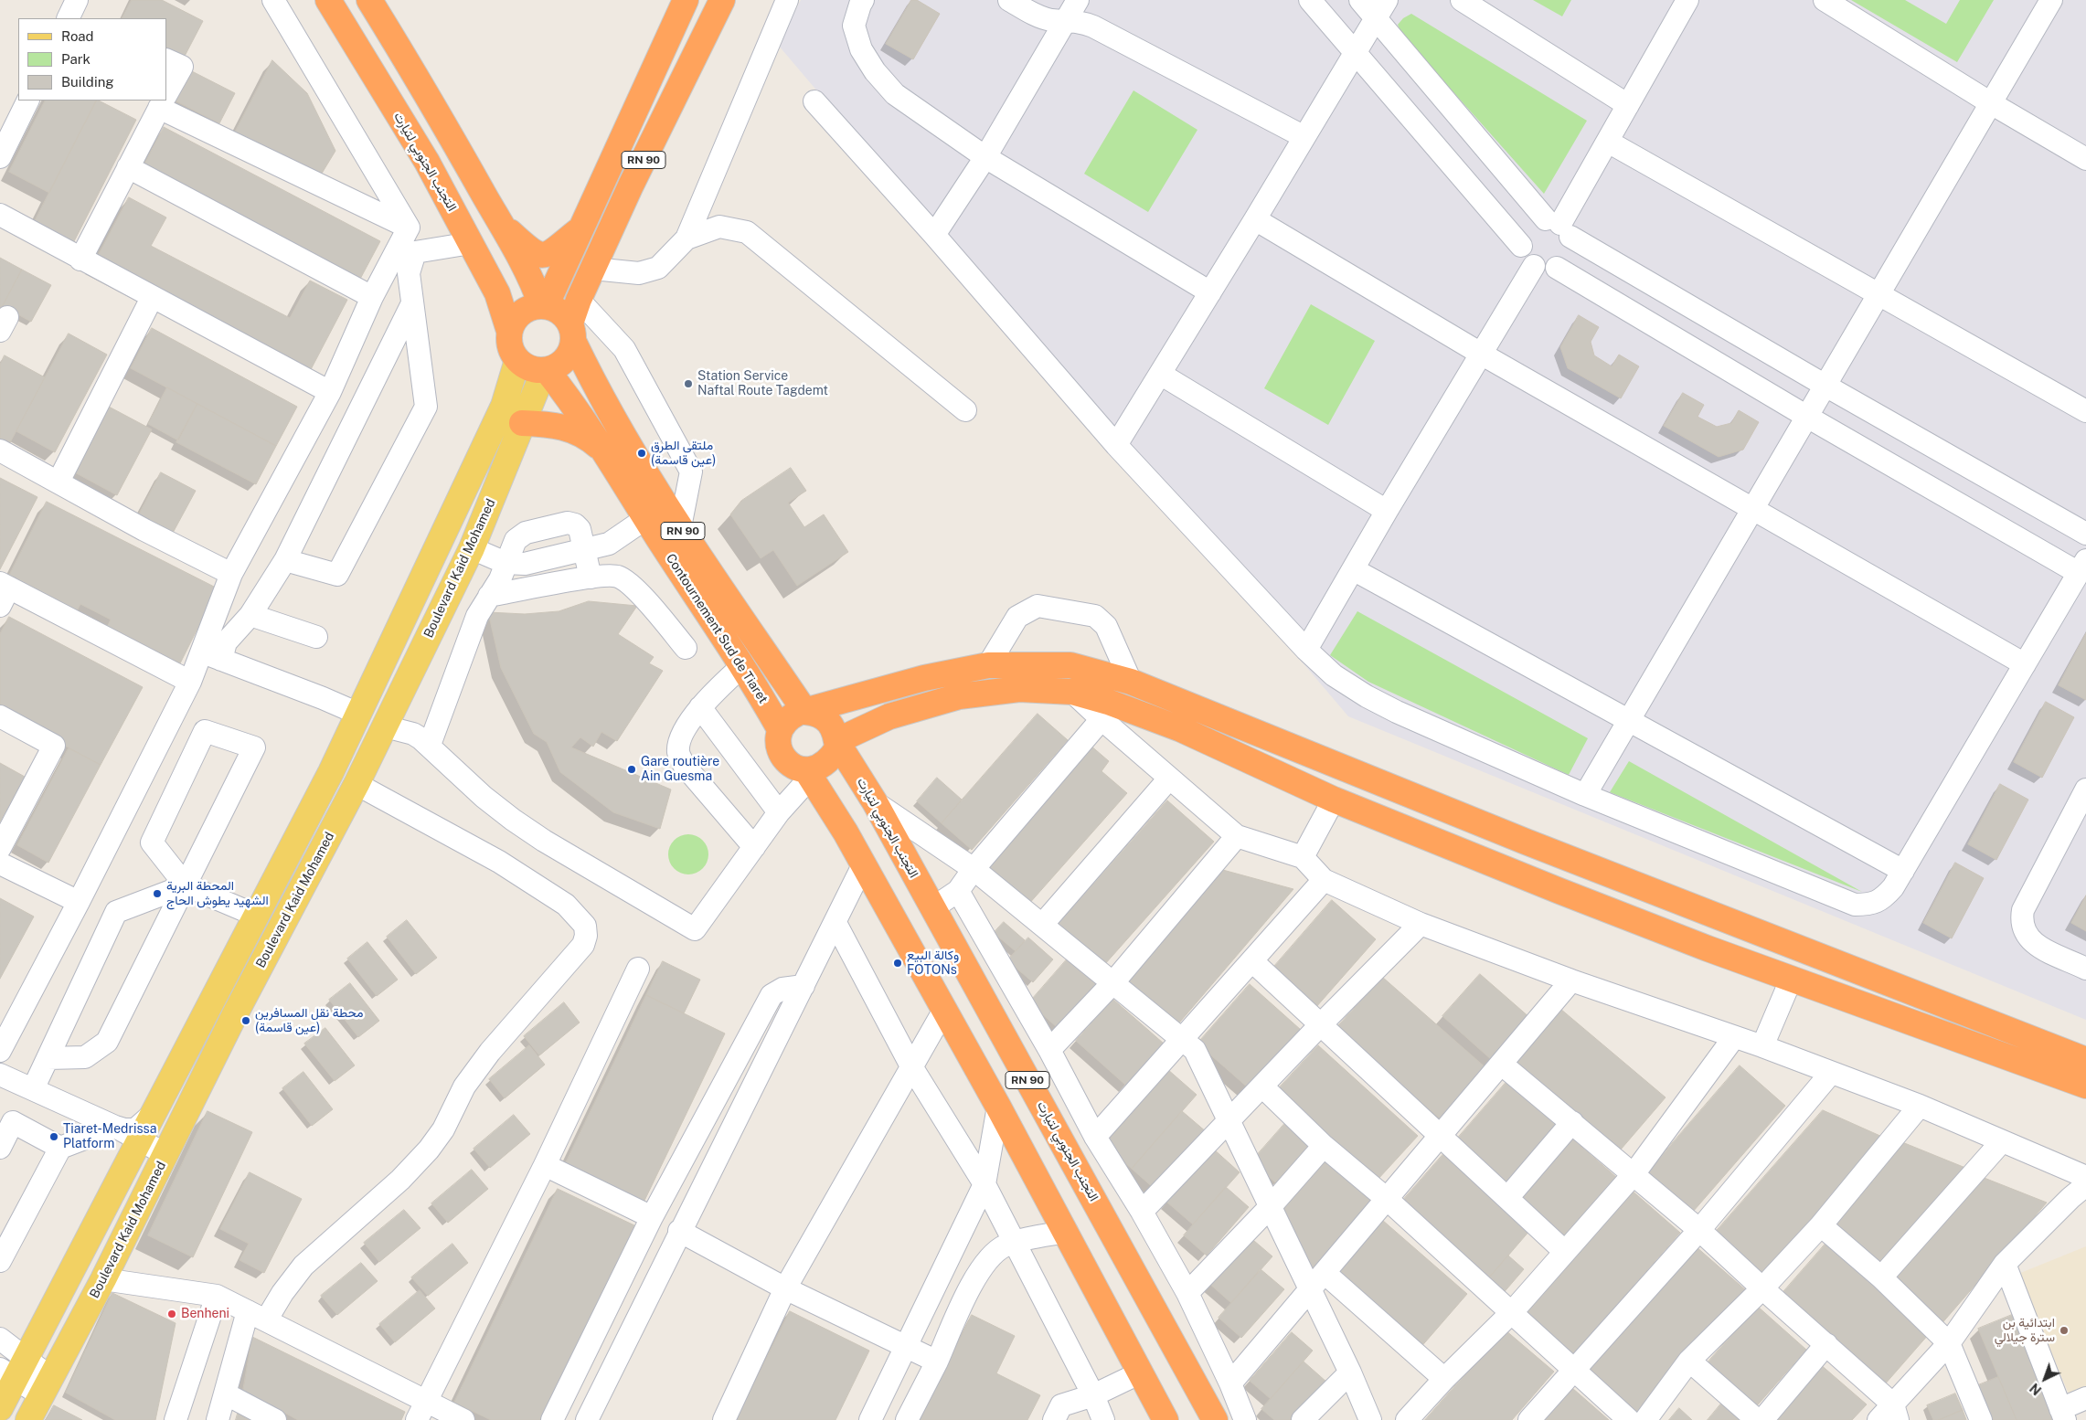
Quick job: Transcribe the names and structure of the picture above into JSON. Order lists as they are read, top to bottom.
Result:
{
  "streets": {
    "highway": ["RN 90", "التجنب الجنوبي لتيارت", "Contournement Sud de Tiaret"],
    "main road": ["Boulevard Kaid Mohamed"]
  },
  "crossings": [
    ["RN 90", "التجنب الجنوبي لتيارت"],
    ["RN 90", "Boulevard Kaid Mohamed"],
    ["RN 90", "Contournement Sud de Tiaret"],
    ["التجنب الجنوبي لتيارت", "Boulevard Kaid Mohamed"],
    ["التجنب الجنوبي لتيارت", "Contournement Sud de Tiaret"],
    ["Boulevard Kaid Mohamed", "Contournement Sud de Tiaret"]
  ],
  "places": [
    "Station Service Naftal Route Tagdemt",
    "ملتقى الطرق (عين قاسمة)",
    "Gare routière Ain Guesma",
    "المحطة البرية الشهيد يطوش الحاج",
    "وكالة البيع FOTONs",
    "محطة نقل المسافرين (عين قاسمة)",
    "Tiaret-Medrissa Platform",
    "Benheni",
    "ابتدائية بن سترة جيلالي"
  ],
  "legend": ["Road", "Park", "Building"],
  "north": "bottom left"
}
